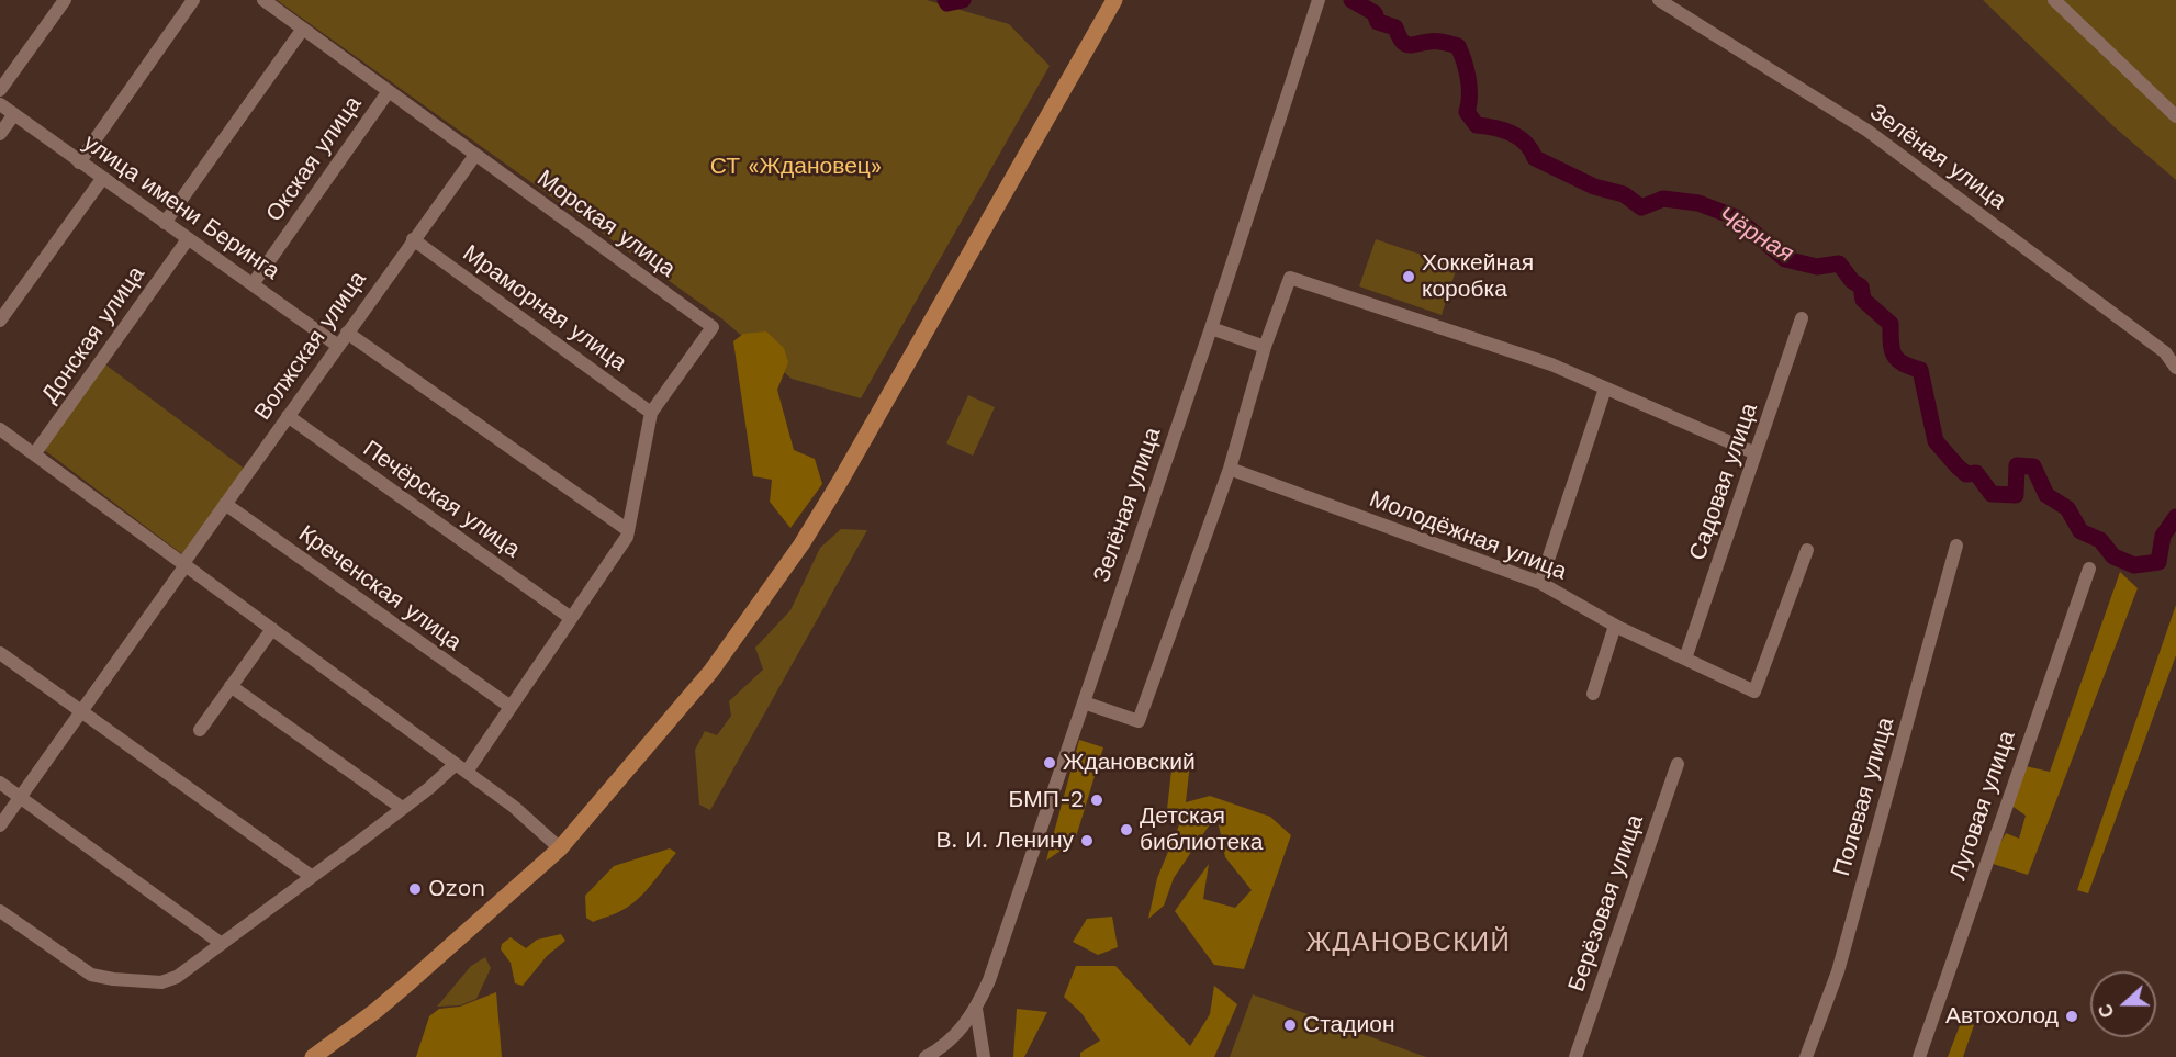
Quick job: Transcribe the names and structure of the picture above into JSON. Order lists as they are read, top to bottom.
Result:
{
  "streets": {
    "street": [
      "Зелёная улица",
      "Окская улица",
      "улица имени Беринга",
      "Морская улица",
      "Мраморная улица",
      "Донская улица",
      "Волжская улица",
      "Садовая улица",
      "Печёрская улица",
      "Молодёжная улица",
      "Креченская улица",
      "Полевая улица",
      "Луговая улица",
      "Берёзовая улица"
    ]
  },
  "crossings": [
    ["Окская улица", "улица имени Беринга"],
    ["Окская улица", "Морская улица"],
    ["улица имени Беринга", "Донская улица"],
    ["улица имени Беринга", "Волжская улица"],
    ["Морская улица", "Мраморная улица"],
    ["Морская улица", "Волжская улица"],
    ["Мраморная улица", "Волжская улица"],
    ["Волжская улица", "Печёрская улица"],
    ["Волжская улица", "Креченская улица"],
    ["Садовая улица", "Молодёжная улица"]
  ],
  "districts": ["ЖДАНОВСКИЙ"],
  "water": ["Чёрная"],
  "parks": ["СТ «Ждановец»"],
  "places": [
    "Хоккейная коробка",
    "Ждановский",
    "БМП-2",
    "Детская библиотека",
    "В. И. Ленину",
    "Ozon",
    "Автохолод",
    "Стадион"
  ],
  "north": "left"
}
